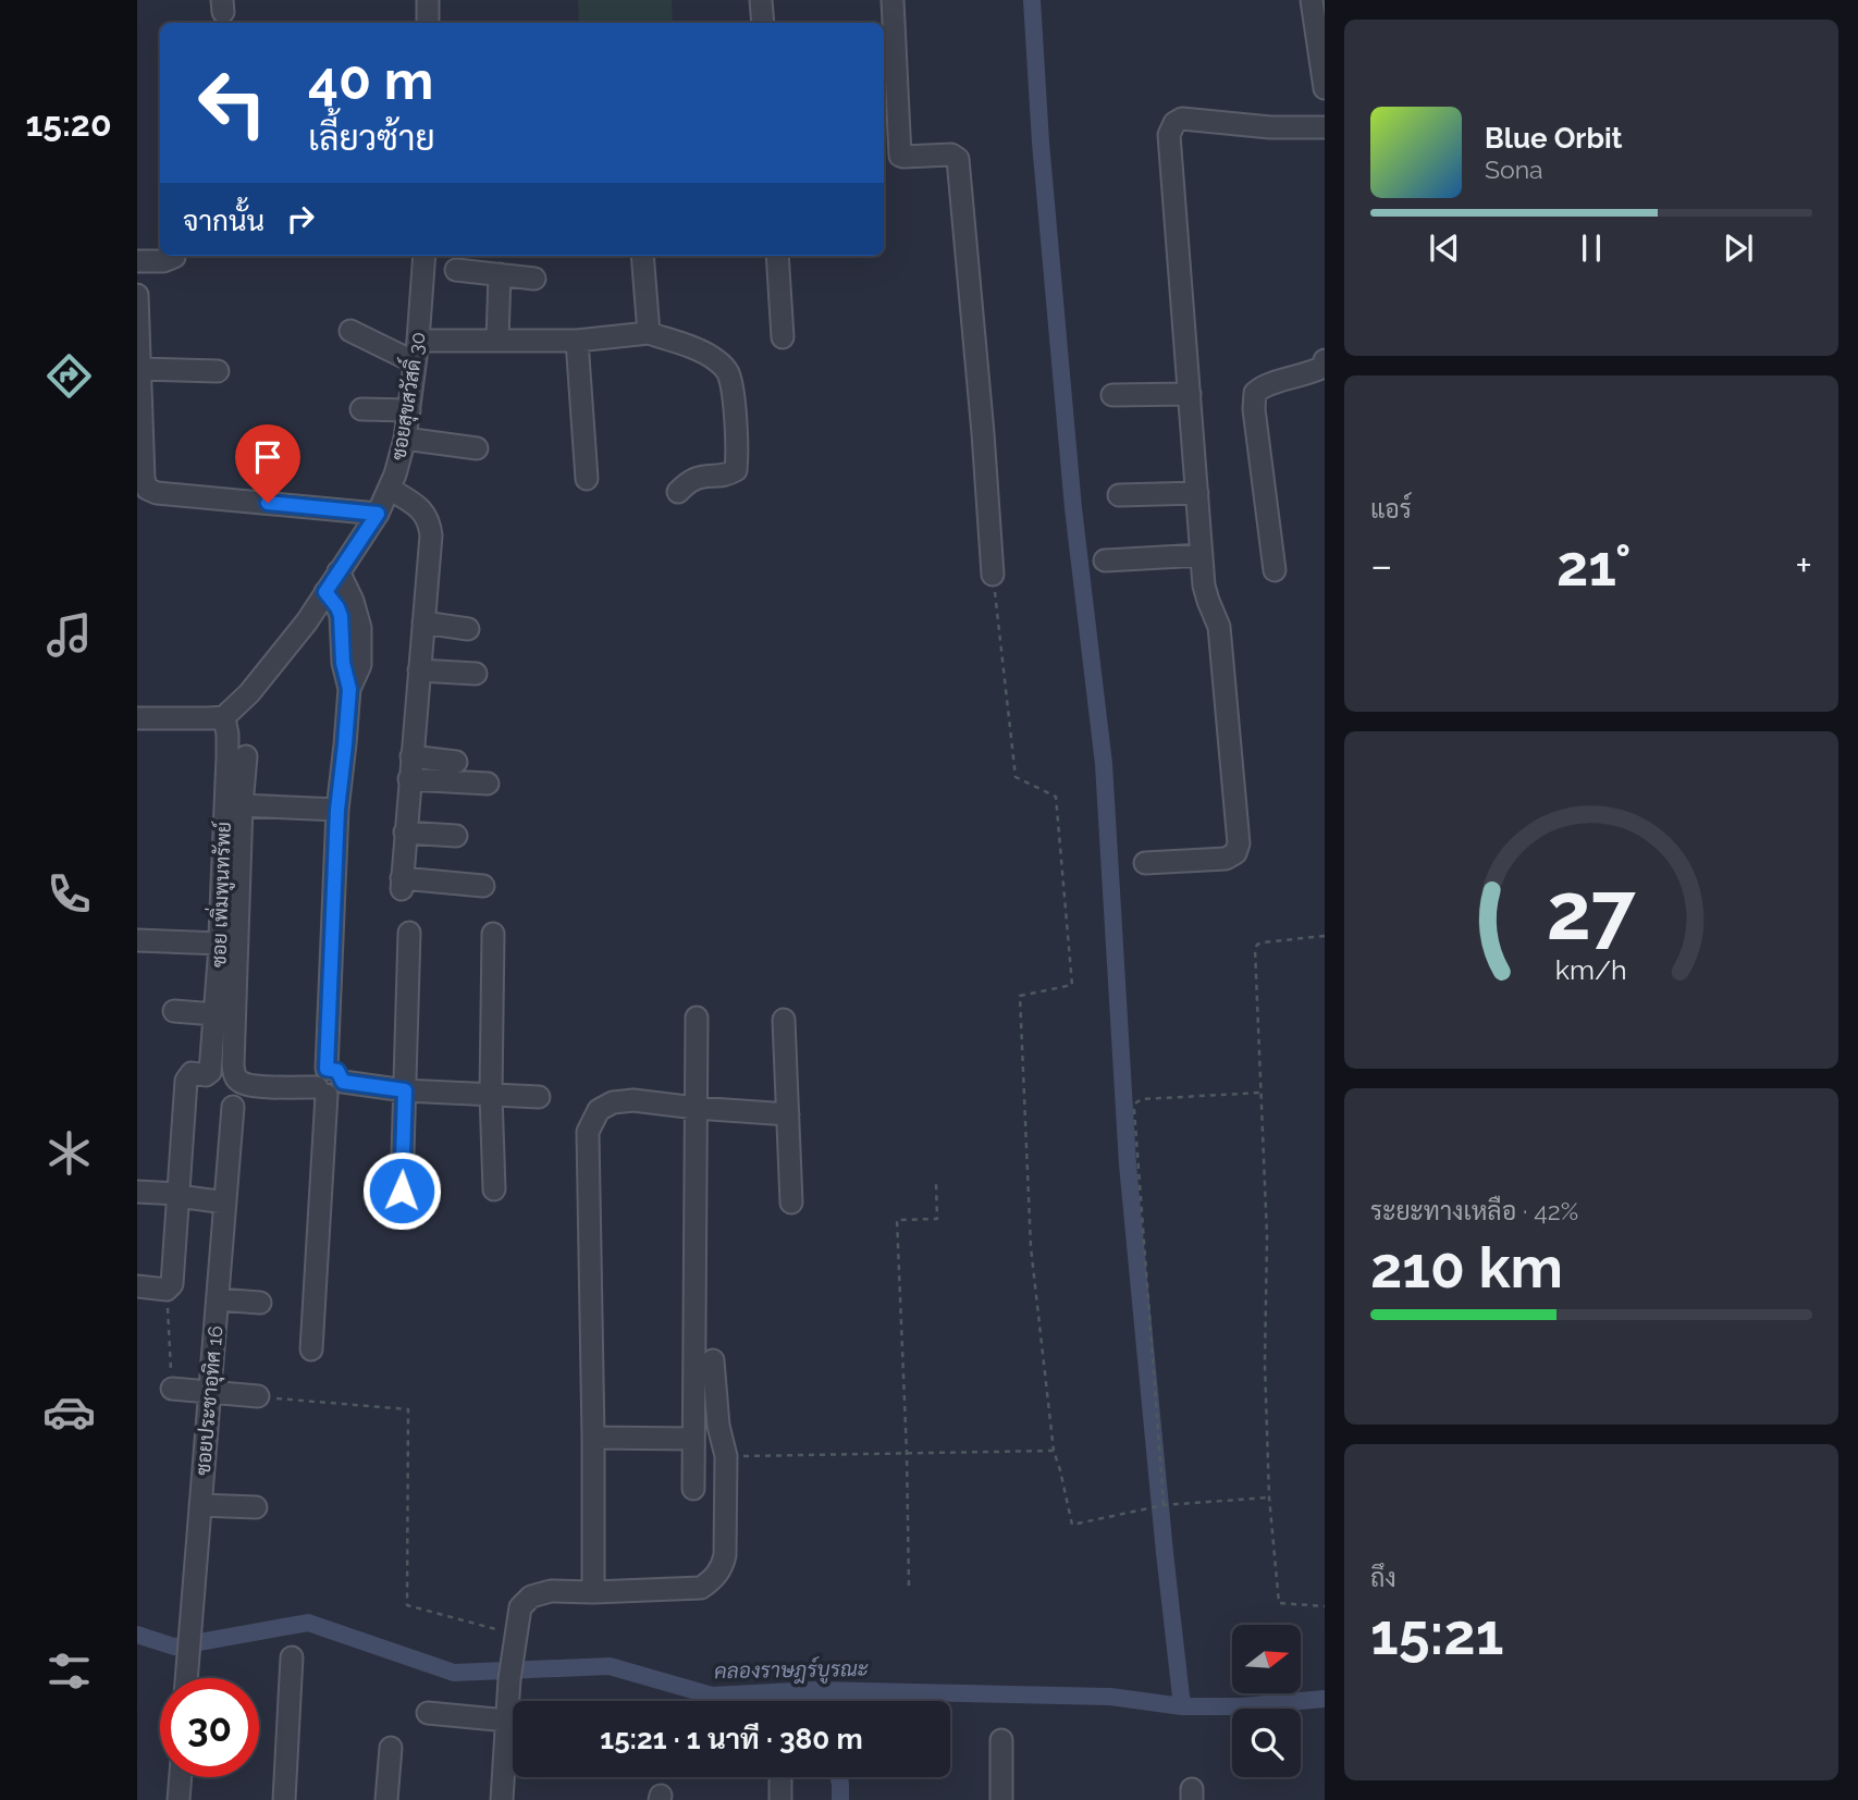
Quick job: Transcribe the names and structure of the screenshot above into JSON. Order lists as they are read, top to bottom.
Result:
{
  "streets": {
    "street": ["ซอยสุขสวัสดิ์ 30", "ซอย เพิ่มพูนทรัพย์", "ซอยประชาอุทิศ 16"]
  },
  "crossings": [
    ["ซอยสุขสวัสดิ์ 30", "ซอย เพิ่มพูนทรัพย์"]
  ],
  "water": ["คลองราษฎร์บูรณะ"],
  "north": "right",
  "page": {
    "tabs": "15:20",
    "turn": ["40 m", "เลี้ยวซ้าย"],
    "song": ["Blue Orbit", "Sona"],
    "then": "จากนั้น",
    "tile": [
      "แอร์",
      ["ระยะทางเหลือ · 42%", "210 km"],
      ["ถึง", "15:21"]
    ],
    "heat": ["−", "21°", "+"],
    "limit": "30",
    "trip": "15:21 · 1 นาที · 380 m",
    "gauge": ["27", "km/h"]
  }
}
